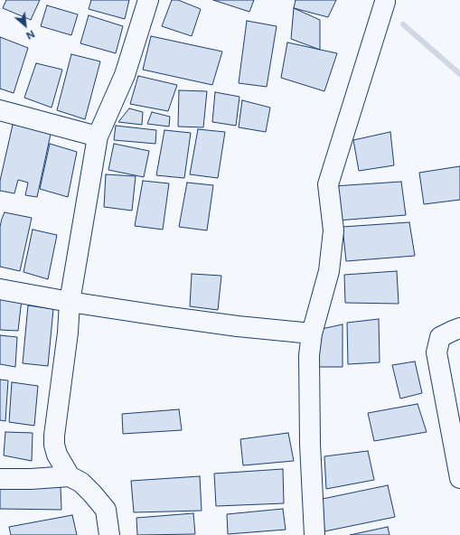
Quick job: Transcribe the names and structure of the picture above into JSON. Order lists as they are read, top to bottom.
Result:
{
  "north": "bottom right"
}
